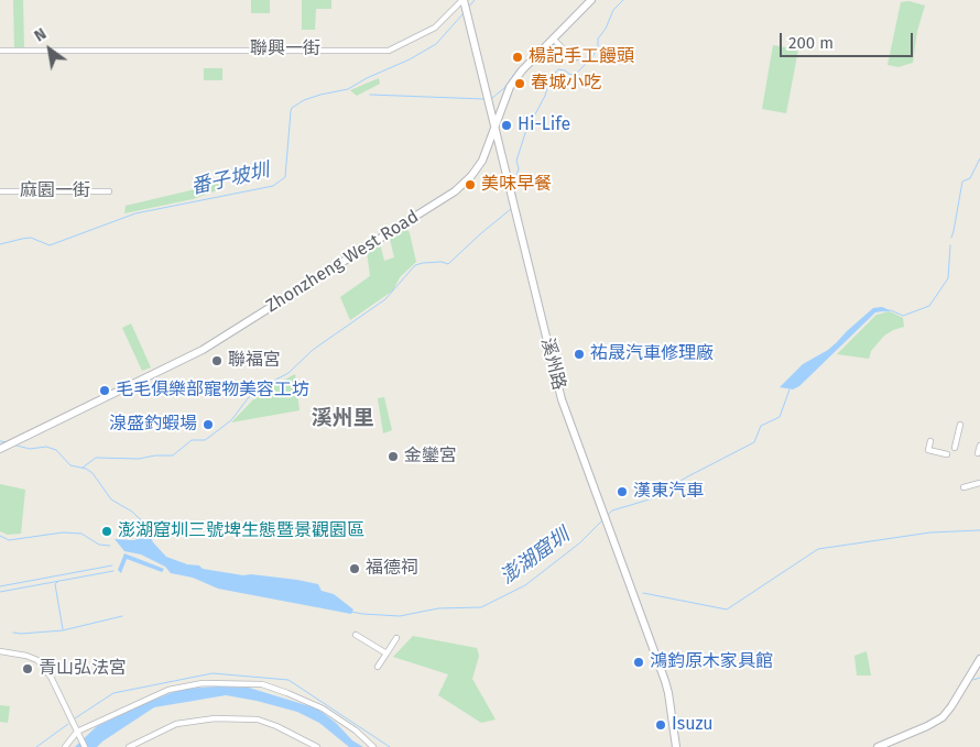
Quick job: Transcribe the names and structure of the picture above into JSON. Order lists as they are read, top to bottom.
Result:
{
  "streets": {
    "street": [
      "聯興一街",
      "麻園一街",
      "Zhonzheng West Road",
      "溪州路"
    ]
  },
  "crossings": [
    ["Zhonzheng West Road", "溪州路"]
  ],
  "districts": ["溪州里"],
  "water": ["番子坡圳", "澎湖窟圳"],
  "places": [
    "楊記手工饅頭",
    "春城小吃",
    "Hi-Life",
    "美味早餐",
    "祐晟汽車修理廠",
    "聯福宮",
    "毛毛俱樂部寵物美容工坊",
    "湶盛釣蝦場",
    "金鑾宮",
    "漢東汽車",
    "澎湖窟圳三號埤生態暨景觀園區",
    "福德祠",
    "鴻鈞原木家具館",
    "青山弘法宮",
    "Isuzu"
  ],
  "scale_bar": "200 m",
  "north": "top left"
}
